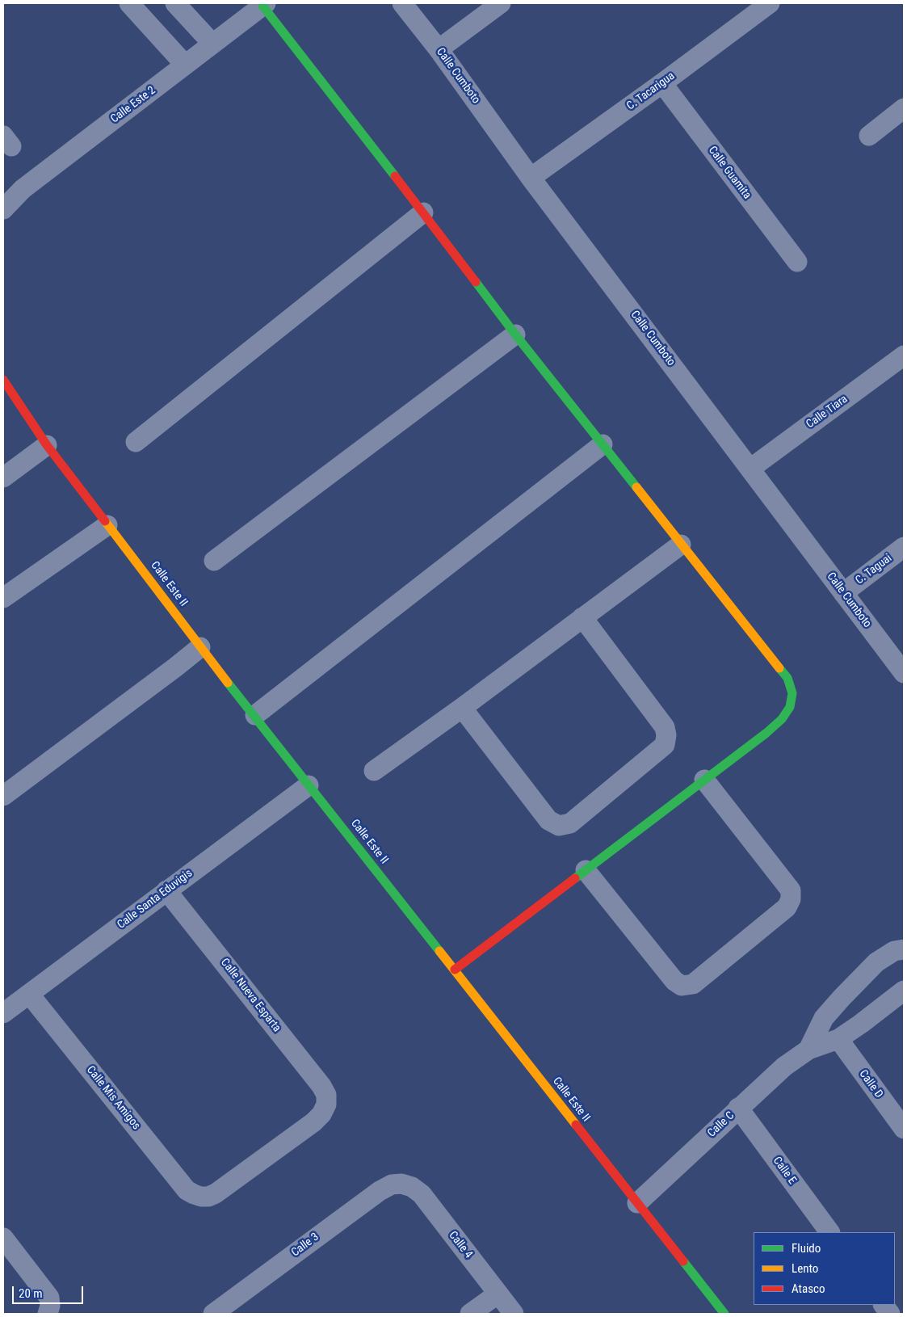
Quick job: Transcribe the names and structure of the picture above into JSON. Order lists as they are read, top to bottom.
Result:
{
  "streets": {
    "street": [
      "Calle Cumboto",
      "C. Tacarigua",
      "Calle Este 2",
      "Calle Guamita",
      "Calle Tiara",
      "C. Taguai",
      "Calle Este II",
      "Calle Santa Eduvigis",
      "Calle Nueva Esparta",
      "Calle D",
      "Calle Mis Amigos",
      "Calle C",
      "Calle E",
      "Calle 3",
      "Calle 4"
    ]
  },
  "crossings": [
    ["Calle Cumboto", "C. Tacarigua"],
    ["Calle Cumboto", "Calle Tiara"],
    ["Calle Cumboto", "C. Taguai"],
    ["C. Tacarigua", "Calle Guamita"],
    ["Calle Este II", "Calle Santa Eduvigis"],
    ["Calle Este II", "Calle C"],
    ["Calle Santa Eduvigis", "Calle Nueva Esparta"],
    ["Calle Santa Eduvigis", "Calle Mis Amigos"],
    ["Calle Nueva Esparta", "Calle Mis Amigos"],
    ["Calle D", "Calle C"],
    ["Calle C", "Calle E"],
    ["Calle 3", "Calle 4"]
  ],
  "legend": ["Fluido", "Lento", "Atasco"],
  "scale_bar": "20 m"
}
